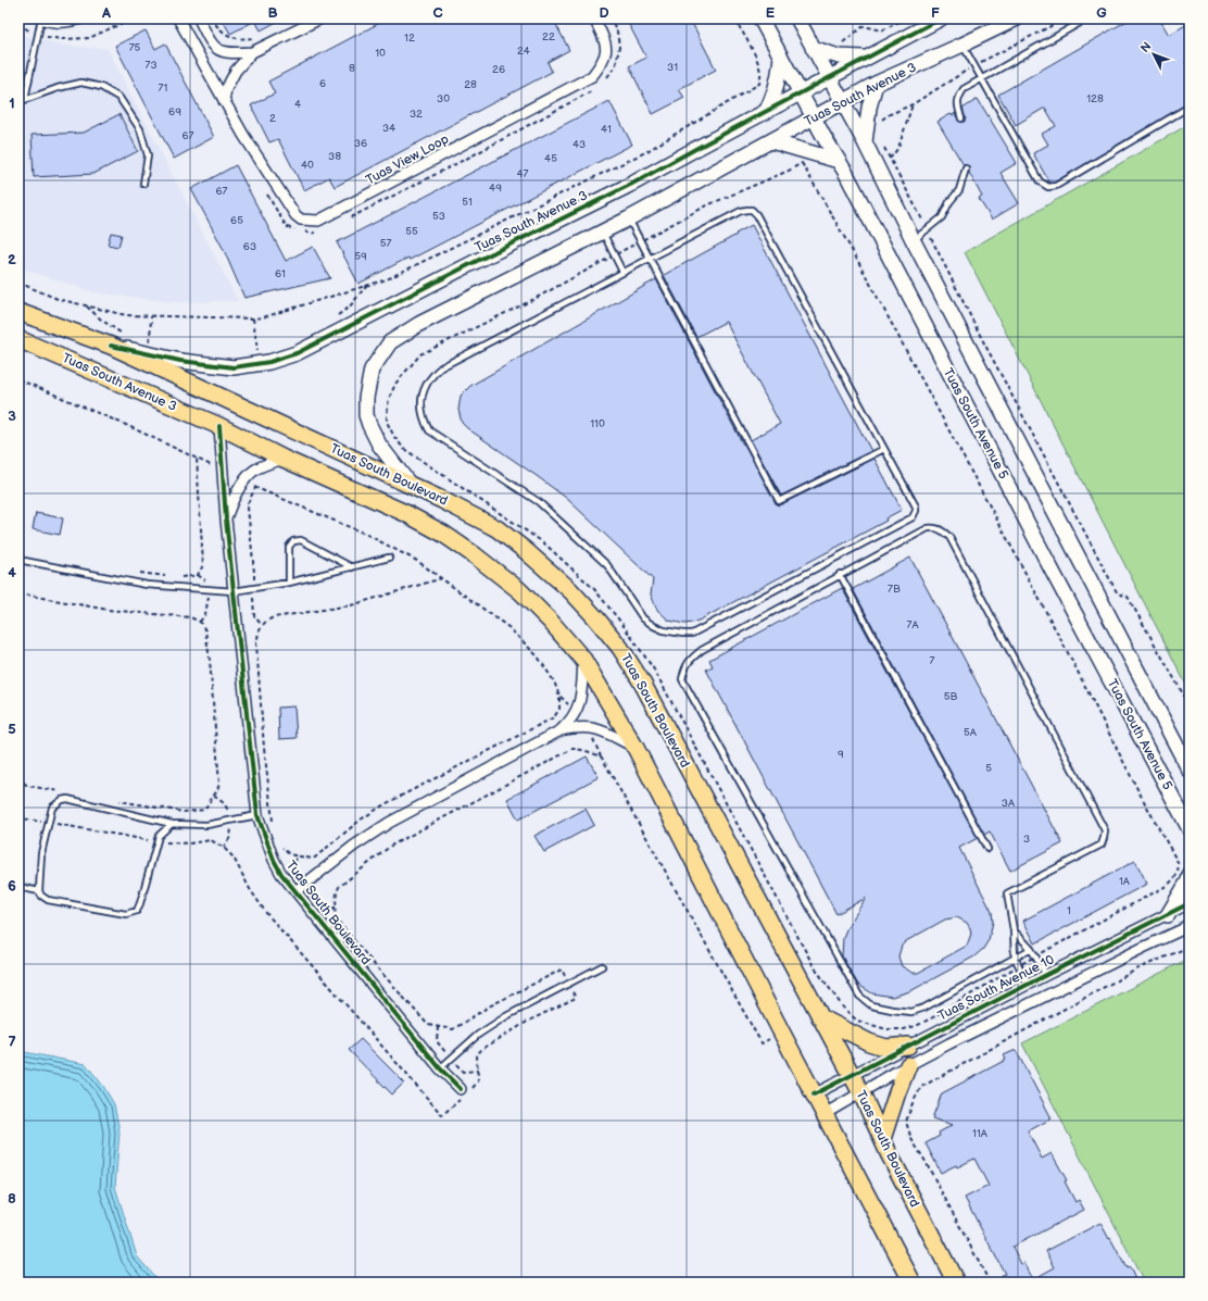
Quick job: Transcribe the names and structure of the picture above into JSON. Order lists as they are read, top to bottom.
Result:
{
  "streets": {
    "main road": ["Tuas South Avenue 3", "Tuas South Avenue 5", "Tuas South Boulevard"],
    "street": ["Tuas View Loop", "Tuas South Avenue 10"]
  },
  "crossings": [
    ["Tuas South Avenue 3", "Tuas South Avenue 5"],
    ["Tuas South Avenue 3", "Tuas South Boulevard"],
    ["Tuas South Boulevard", "Tuas South Avenue 10"]
  ],
  "house_numbers": [
    "22",
    "12",
    "75",
    "24",
    "10",
    "73",
    "31",
    "8",
    "26",
    "6",
    "28",
    "71",
    "30",
    "128",
    "4",
    "69",
    "32",
    "2",
    "34",
    "41",
    "67",
    "36",
    "43",
    "38",
    "45",
    "40",
    "47",
    "49",
    "67",
    "51",
    "53",
    "65",
    "55",
    "57",
    "63",
    "59",
    "61",
    "110",
    "7B",
    "7A",
    "7",
    "5B",
    "5A",
    "9",
    "5",
    "3A",
    "3",
    "1A",
    "1",
    "11A"
  ],
  "north": "top left",
  "grid": {
    "columns": [
      "A",
      "B",
      "C",
      "D",
      "E",
      "F",
      "G"
    ],
    "rows": [
      "1",
      "2",
      "3",
      "4",
      "5",
      "6",
      "7",
      "8"
    ]
  }
}
